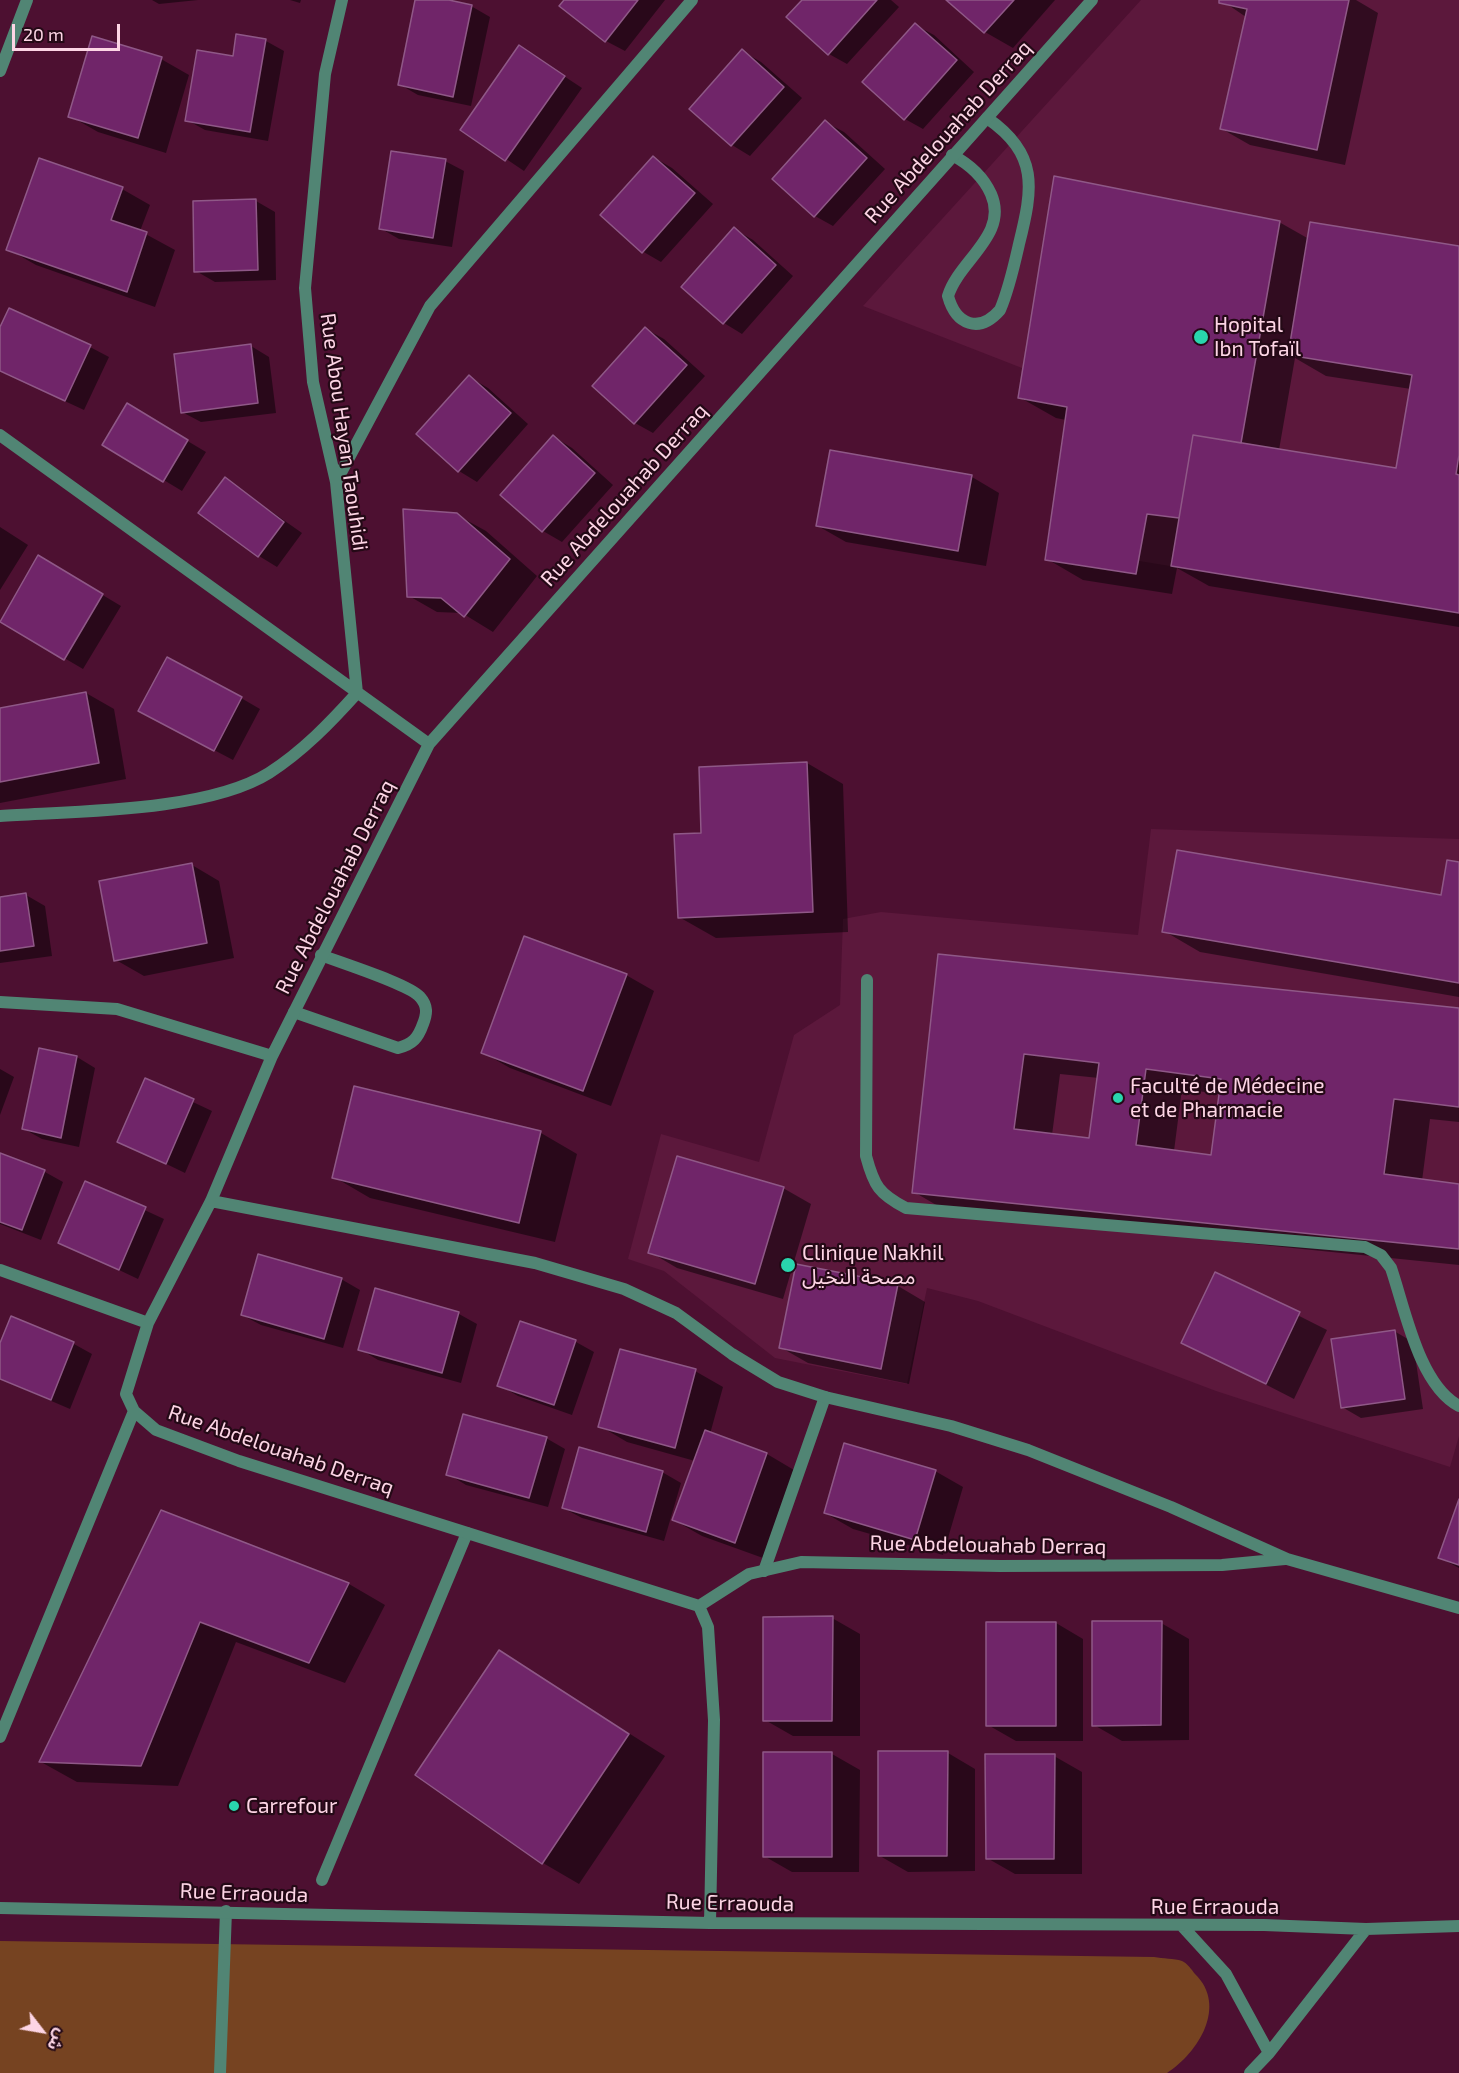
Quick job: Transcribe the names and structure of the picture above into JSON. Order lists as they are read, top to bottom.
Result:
{
  "streets": {
    "street": ["Rue Abdelouahab Derraq", "Rue Abou Hayan Taouhidi", "Rue Erraouda"]
  },
  "places": [
    "Hopital Ibn Tofaïl",
    "Faculté de Médecine et de Pharmacie",
    "Clinique Nakhil مصحة النخيل",
    "Carrefour"
  ],
  "scale_bar": "20 m",
  "north": "bottom right"
}
